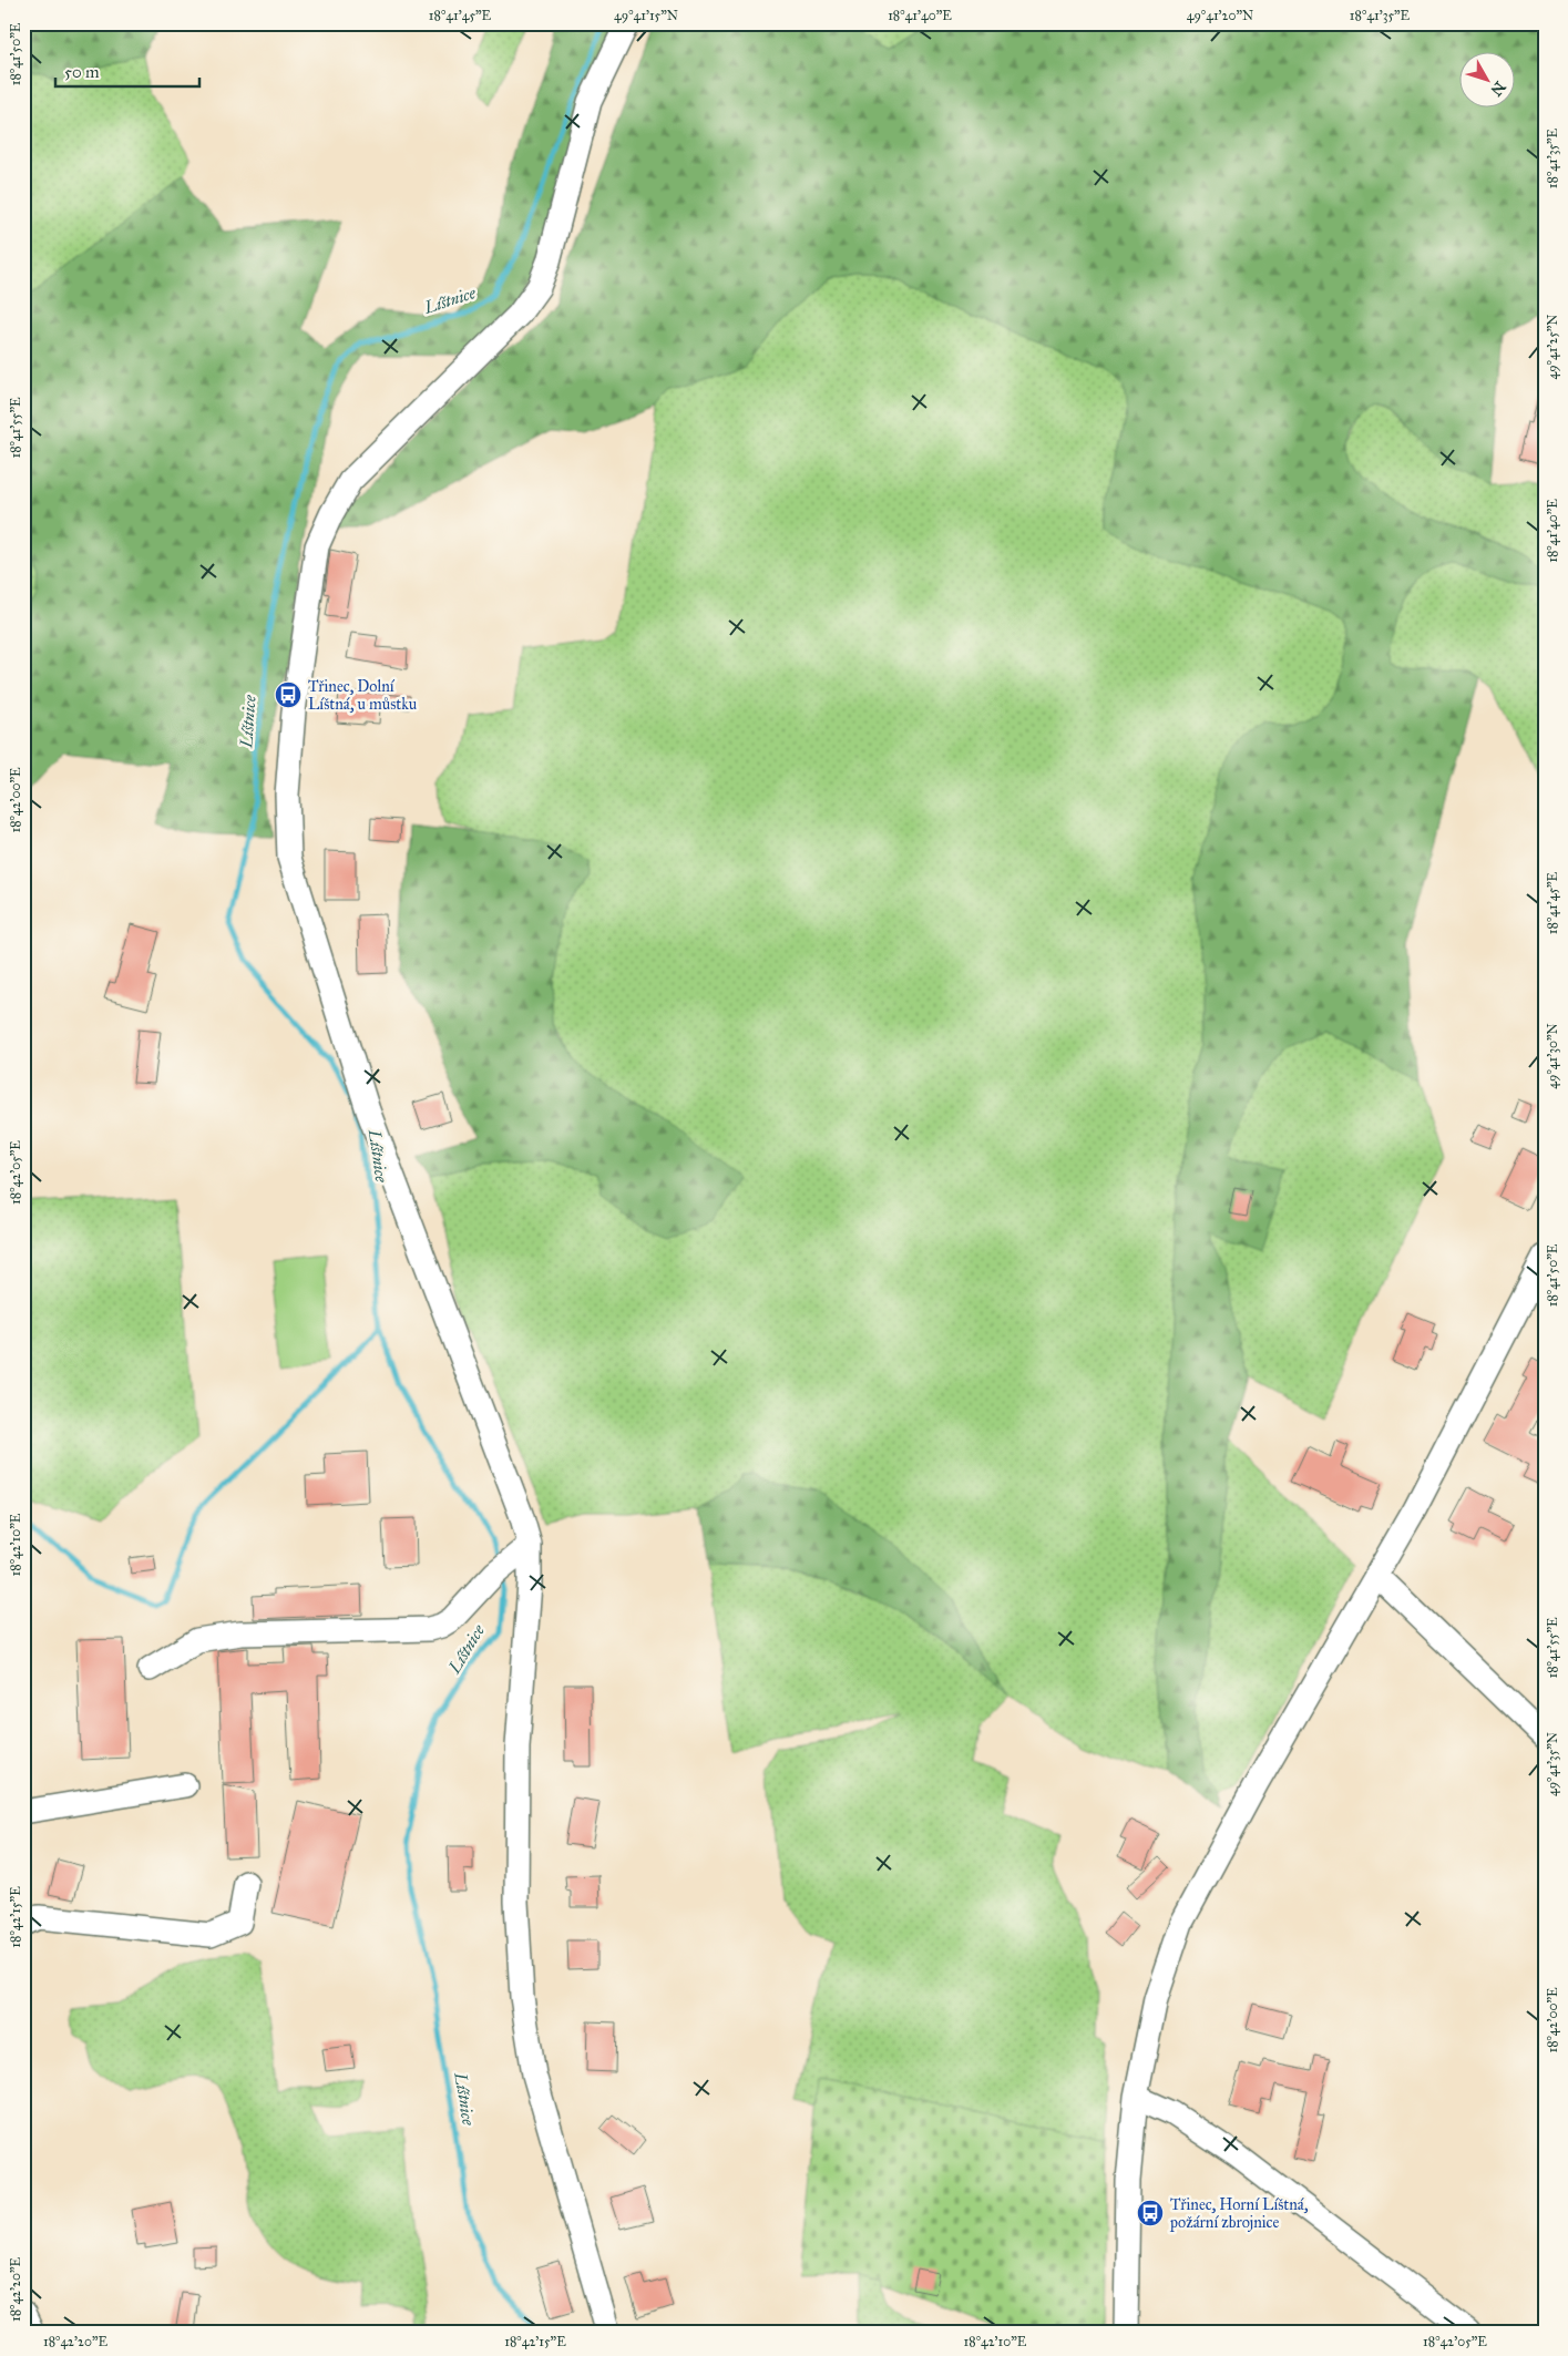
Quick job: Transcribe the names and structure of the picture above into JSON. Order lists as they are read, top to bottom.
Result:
{
  "water": ["Líštnice"],
  "places": {
    "bus stop": ["Třinec, Dolní Líštná, u můstku", "Třinec, Horní Líštná, požární zbrojnice"]
  },
  "scale_bar": "50 m",
  "north": "bottom right",
  "coordinates": [
    "18°41'45\"E",
    "49°41'15\"N",
    "18°41'40\"E",
    "49°41'20\"N",
    "18°41'35\"E",
    "18°41'50\"E",
    "49°41'25\"N",
    "18°41'55\"E",
    "18°42'00\"E",
    "49°41'30\"N",
    "18°42'05\"E",
    "18°42'10\"E",
    "49°41'35\"N",
    "18°42'15\"E",
    "18°42'20\"E"
  ]
}
